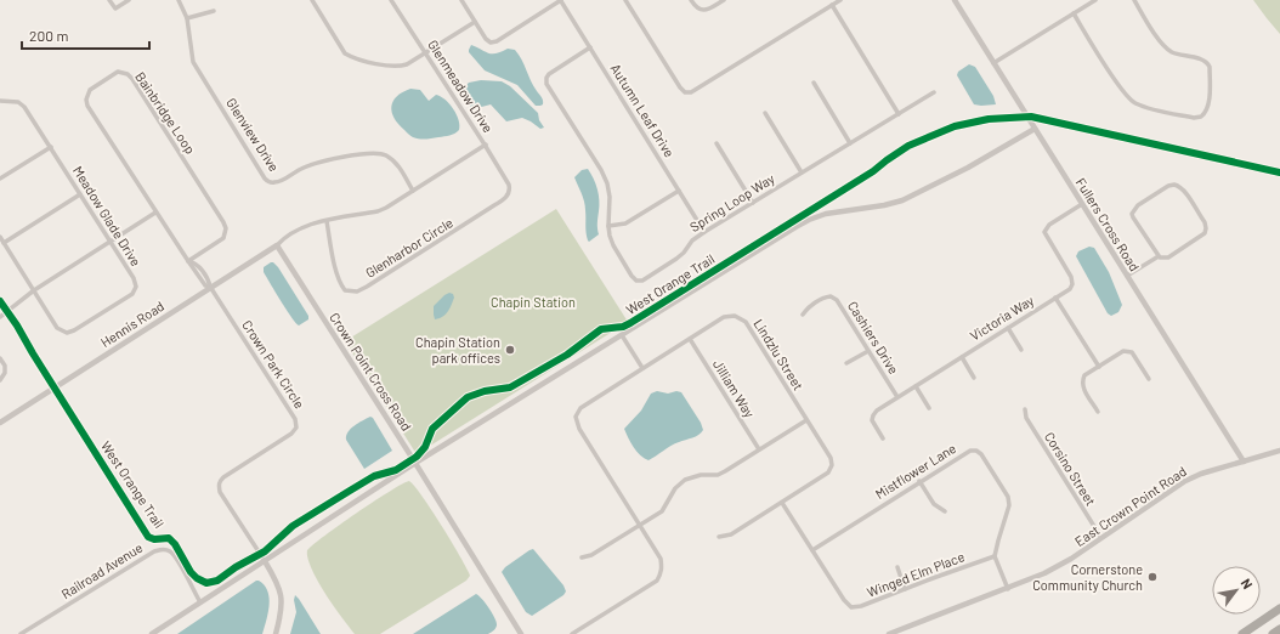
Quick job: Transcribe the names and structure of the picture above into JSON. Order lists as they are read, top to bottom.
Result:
{
  "streets": {
    "street": [
      "Glenmeadow Drive",
      "Autumn Leaf Drive",
      "Bainbridge Loop",
      "Glenview Drive",
      "Spring Loop Way",
      "Meadow Glade Drive",
      "Fullers Cross Road",
      "Glenharbor Circle",
      "Victoria Way",
      "Hennis Road",
      "Cashiers Drive",
      "Lindzlu Street",
      "Crown Park Circle",
      "Crown Point Cross Road",
      "Jilliam Way",
      "Corsino Street",
      "Mistflower Lane",
      "East Crown Point Road",
      "Railroad Avenue",
      "Winged Elm Place"
    ],
    "cycle path": ["West Orange Trail"]
  },
  "crossings": [
    ["Glenmeadow Drive", "Glenharbor Circle"],
    ["Autumn Leaf Drive", "Spring Loop Way"],
    ["Bainbridge Loop", "Hennis Road"],
    ["Bainbridge Loop", "Crown Park Circle"],
    ["Fullers Cross Road", "Victoria Way"],
    ["Fullers Cross Road", "East Crown Point Road"],
    ["Victoria Way", "Cashiers Drive"],
    ["Hennis Road", "Crown Park Circle"],
    ["Hennis Road", "Crown Point Cross Road"],
    ["Lindzlu Street", "Jilliam Way"],
    ["Lindzlu Street", "Winged Elm Place"],
    ["Corsino Street", "East Crown Point Road"],
    ["Mistflower Lane", "Winged Elm Place"]
  ],
  "parks": ["Chapin Station"],
  "places": ["Chapin Station park offices", "Cornerstone Community Church"],
  "scale_bar": "200 m",
  "north": "top right"
}
